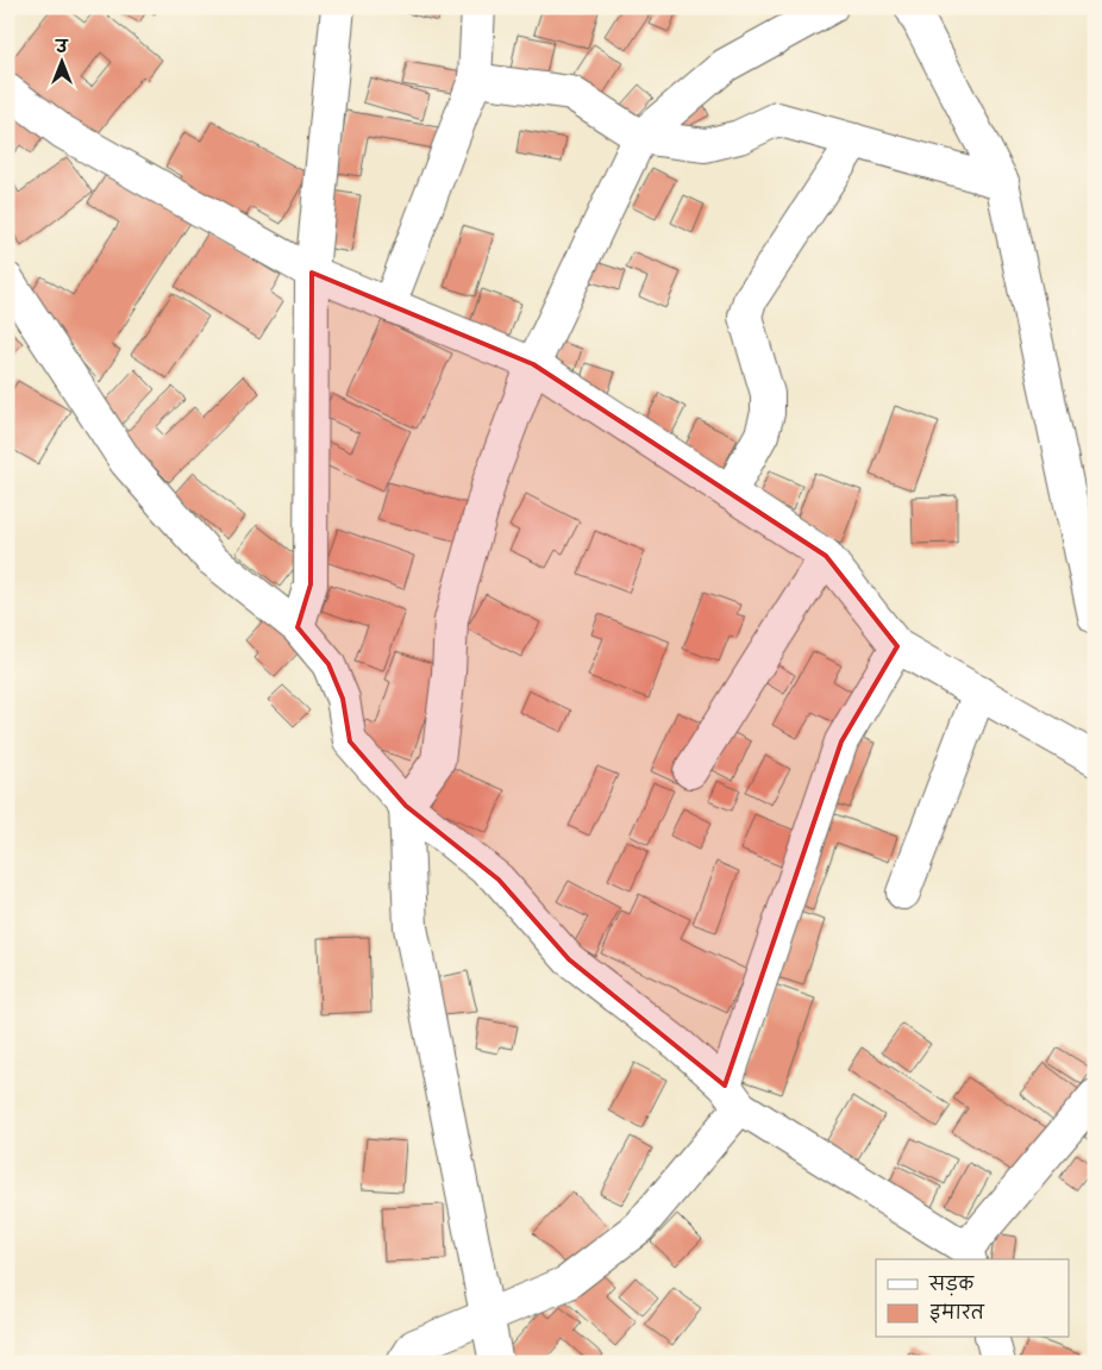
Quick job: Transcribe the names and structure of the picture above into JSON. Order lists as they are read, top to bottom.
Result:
{
  "legend": ["सड़क", "इमारत"],
  "north": "top"
}
